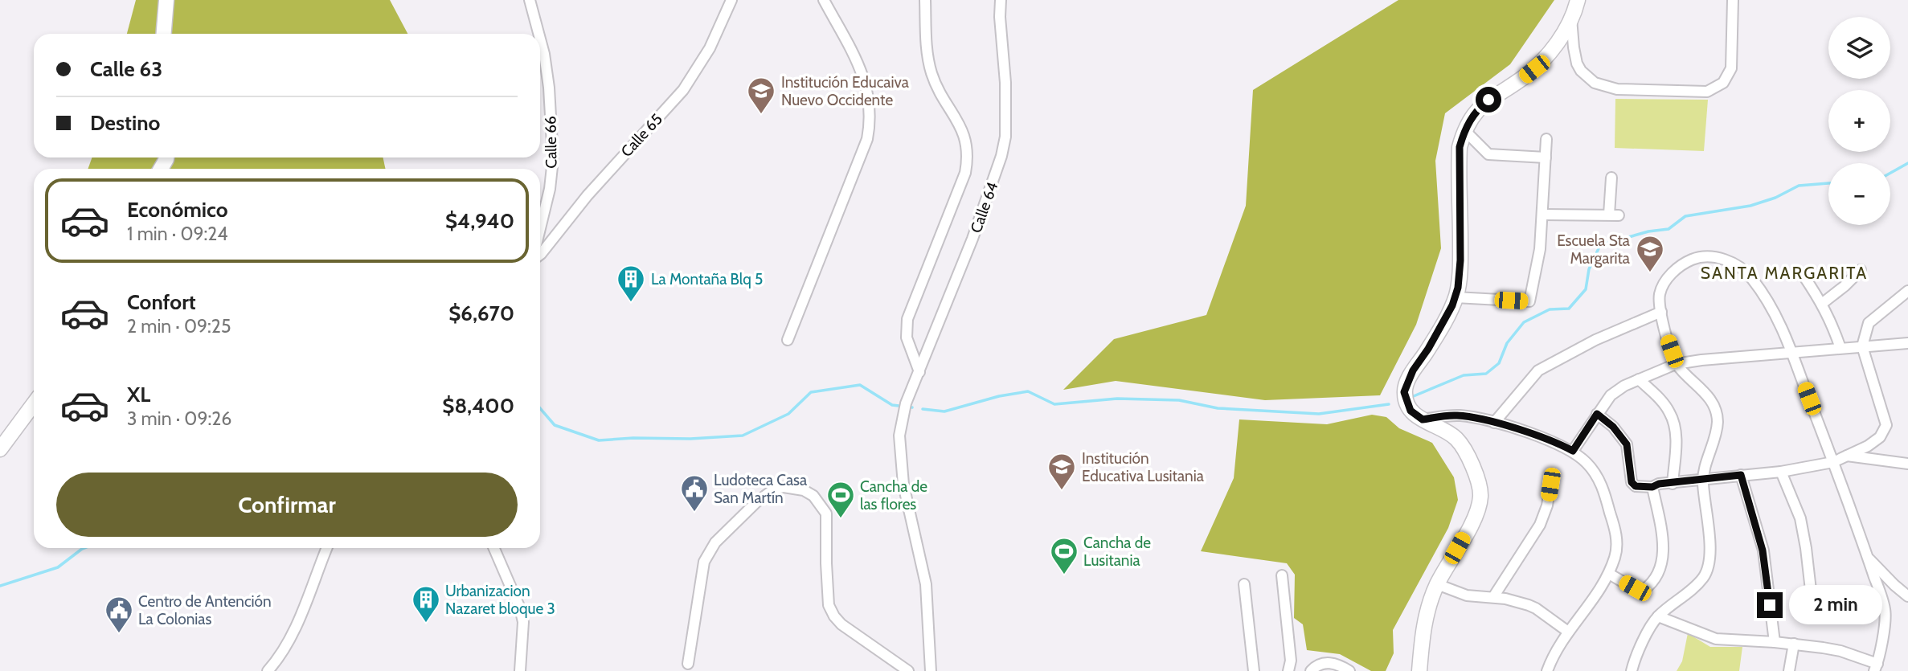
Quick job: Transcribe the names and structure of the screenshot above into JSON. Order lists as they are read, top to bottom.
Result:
{
  "streets": {
    "street": ["Calle 65", "Calle 66", "Calle 64"]
  },
  "districts": ["SANTA MARGARITA"],
  "places": {
    "school or university": ["Institución Educaiva Nuevo Occidente", "Escuela Sta Margarita", "Institución Educativa Lusitania"],
    "building": ["La Montaña Blq 5", "Urbanizacion Nazaret bloque 3"],
    "public building": ["Ludoteca Casa San Martín", "Centro de Antención La Colonias"],
    "sports": ["Cancha de las flores", "Cancha de Lusitania"]
  },
  "page": {
    "map_buttons": ["+", "−"],
    "banner": ["Calle 63", "Destino"],
    "list": [
      {
        "name": "Económico",
        "note": "1 min · 09:24",
        "value": "$4,940"
      },
      {
        "name": "Confort",
        "note": "2 min · 09:25",
        "value": "$6,670"
      },
      {
        "name": "XL",
        "note": "3 min · 09:26",
        "value": "$8,400"
      }
    ],
    "buttons": "Confirmar",
    "bubble": "2 min"
  }
}
